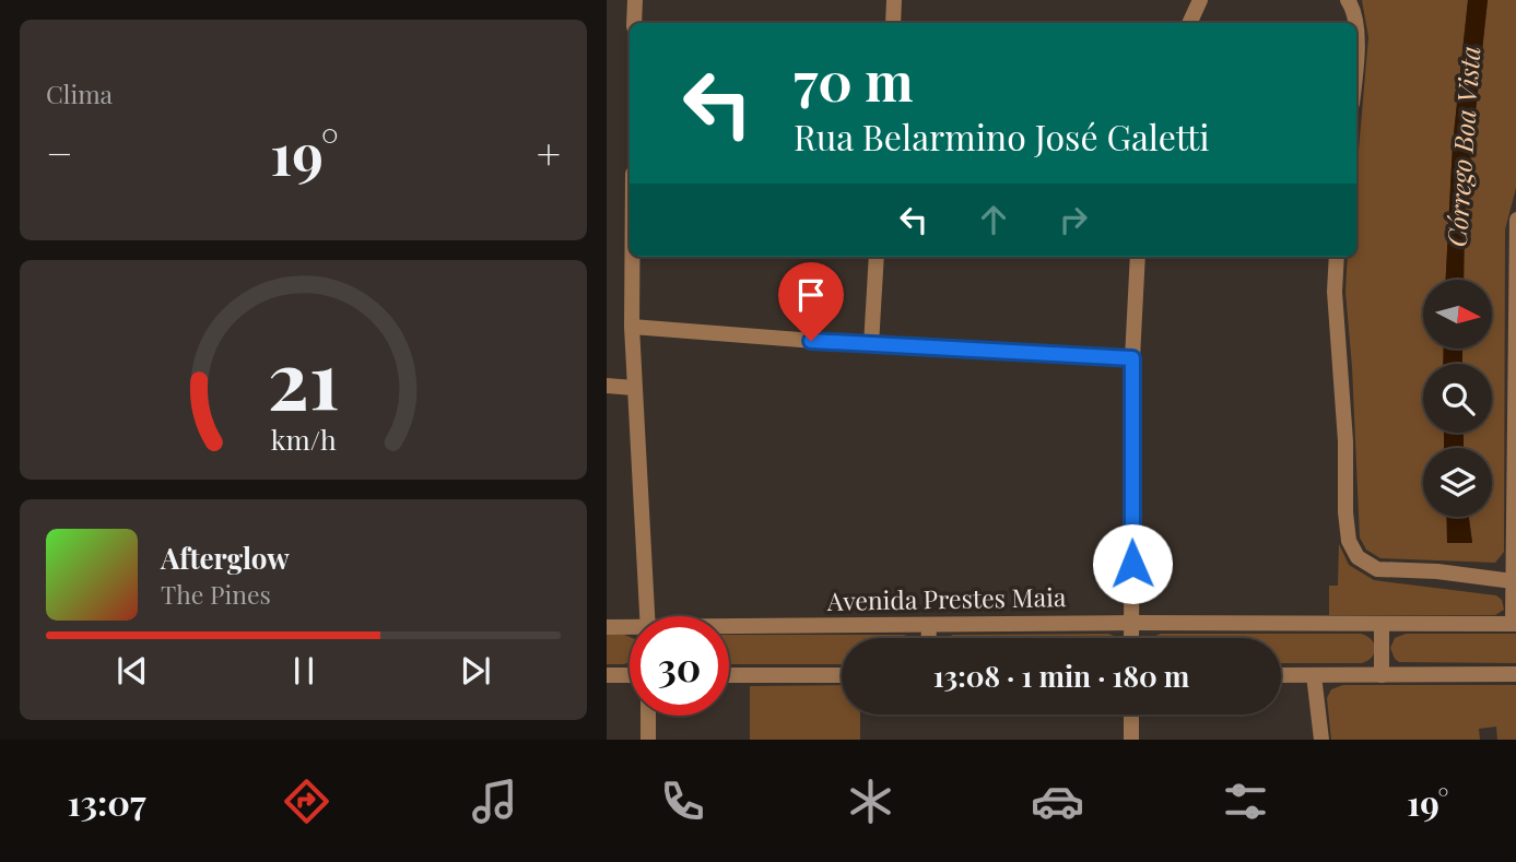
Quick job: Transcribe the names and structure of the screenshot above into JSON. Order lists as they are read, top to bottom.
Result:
{
  "streets": {
    "street": ["Avenida Prestes Maia"]
  },
  "water": ["Córrego Boa Vista"],
  "north": "right",
  "page": {
    "tile": "Clima",
    "turn": ["70 m", "Rua Belarmino José Galetti"],
    "heat": ["−", "19°", "+"],
    "song": ["Afterglow", "The Pines"],
    "limit": "30",
    "trip": "13:08 · 1 min · 180 m",
    "tabs": ["13:07", "19°"],
    "gauge": ["21", "km/h"]
  }
}
